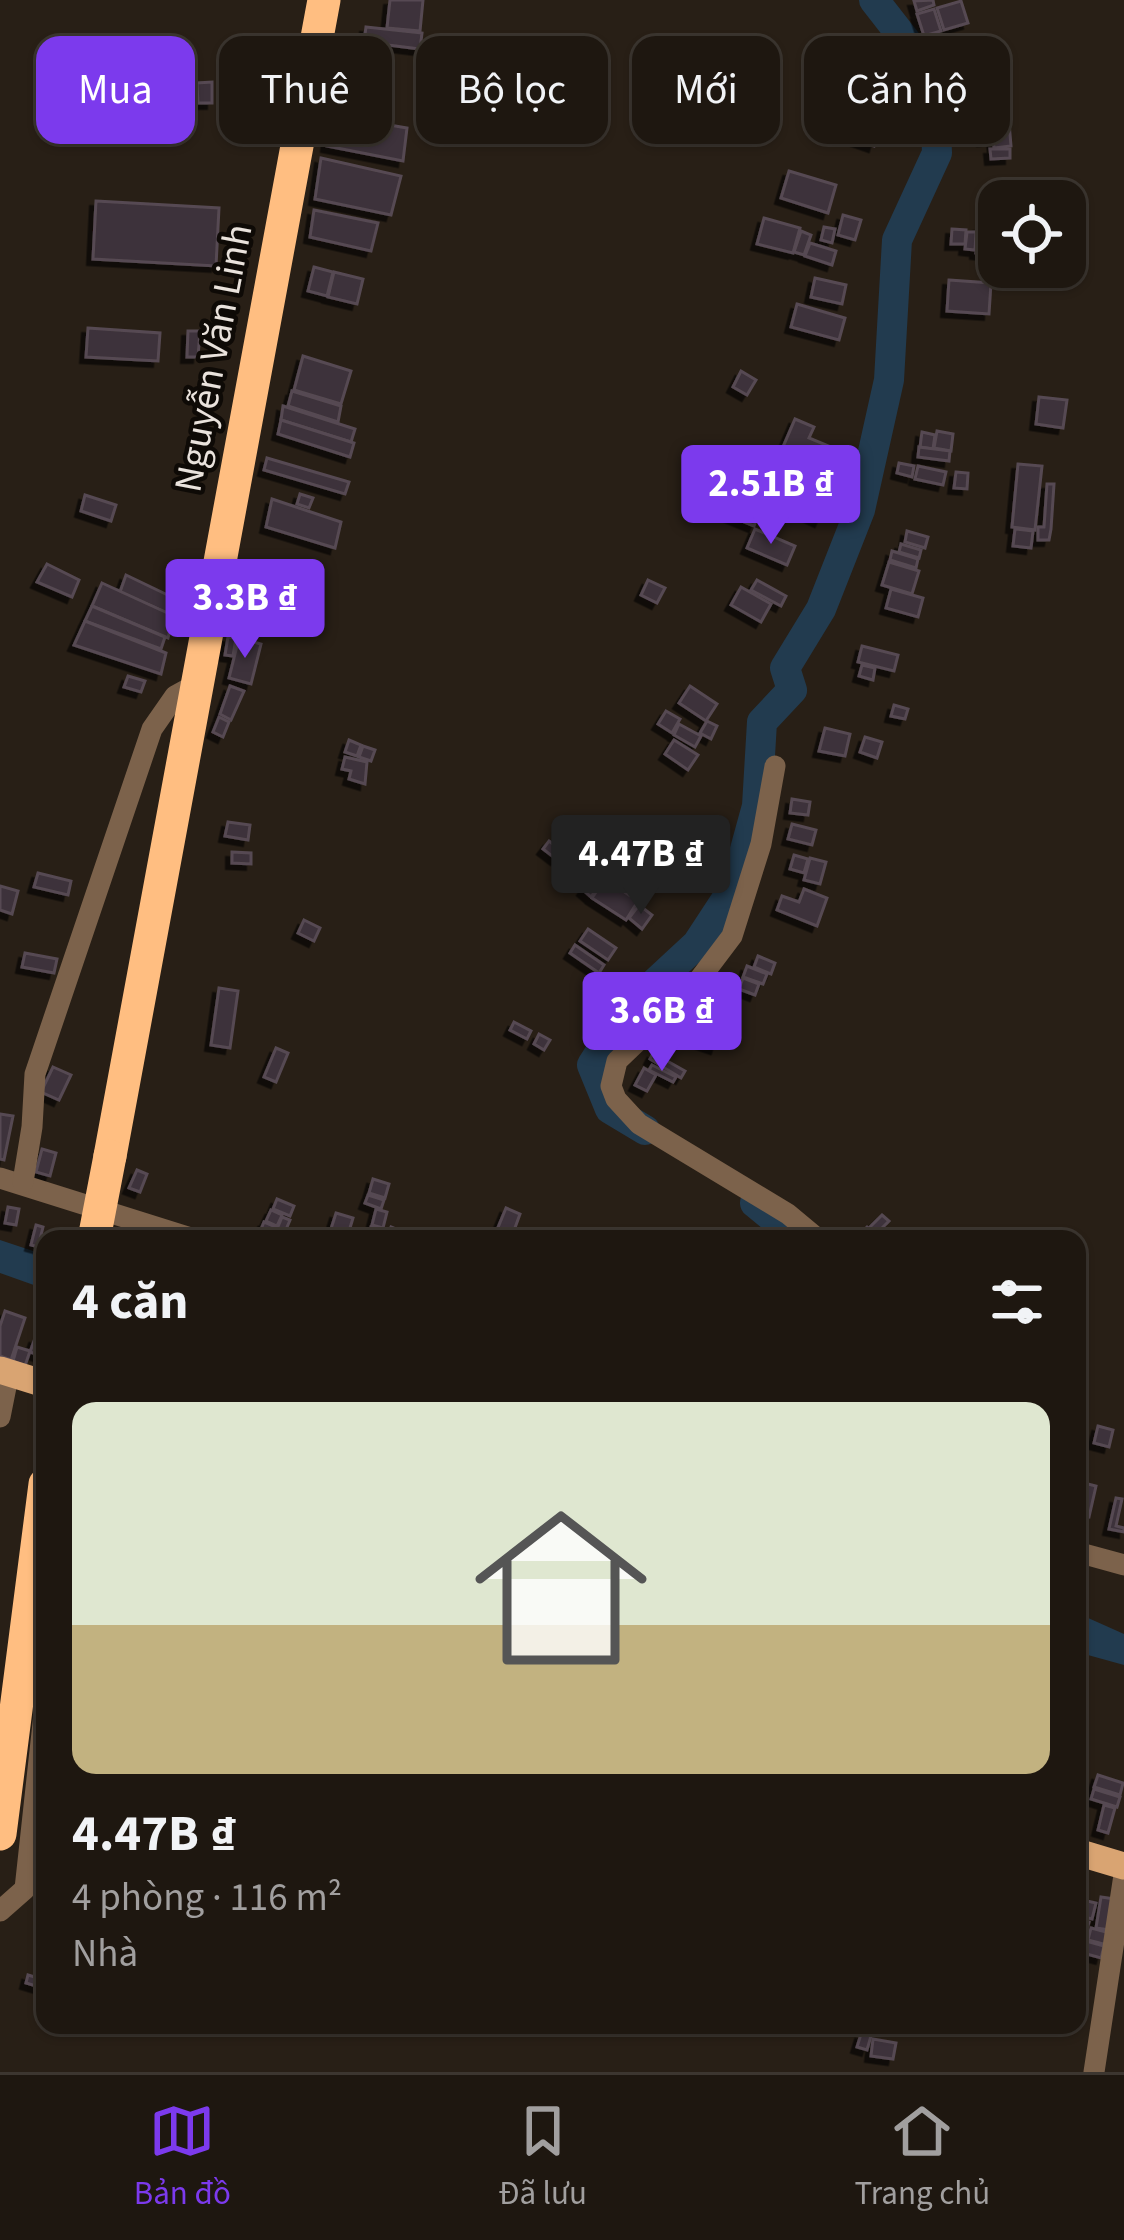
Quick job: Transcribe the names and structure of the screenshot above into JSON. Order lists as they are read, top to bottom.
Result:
{
  "streets": {
    "highway": ["Nguyễn Văn Linh"]
  },
  "page": {
    "chip": [
      "Mua",
      "Thuê",
      "Bộ lọc",
      "Mới",
      "Căn hộ"
    ],
    "price": [
      "2.51B ₫",
      "3.3B ₫",
      "4.47B ₫",
      "3.6B ₫"
    ],
    "heading": "4 căn",
    "list": [
      {
        "name": "4.47B ₫",
        "note": "4 phòng · 116 m² · Nhà"
      }
    ],
    "tabs": ["Bản đồ", "Đã lưu", "Trang chủ"]
  }
}
